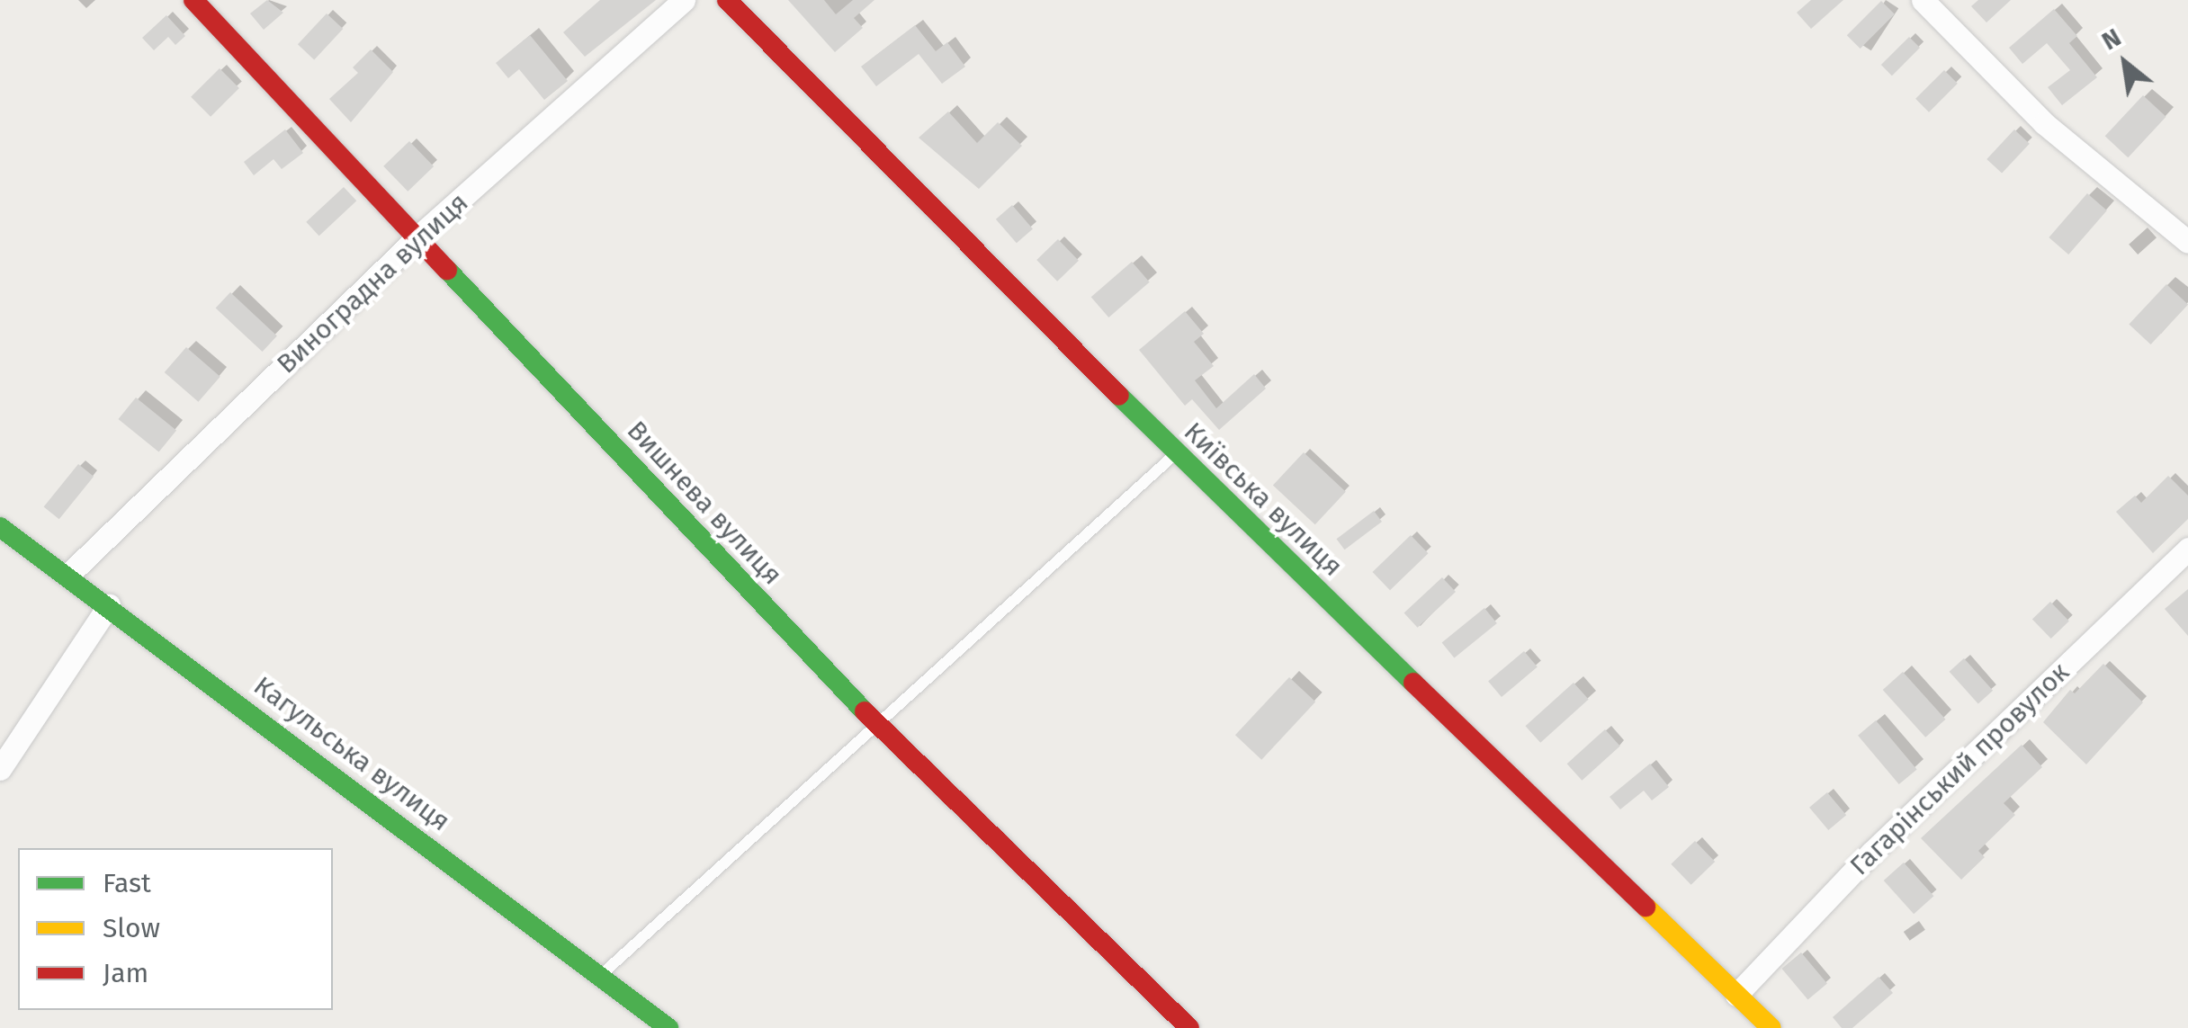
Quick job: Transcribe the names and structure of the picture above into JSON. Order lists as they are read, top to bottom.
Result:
{
  "streets": {
    "street": [
      "Виноградна вулиця",
      "Київська вулиця",
      "Вишнева вулиця",
      "Кагульська вулиця",
      "Гагарінський провулок"
    ]
  },
  "crossings": [
    ["Виноградна вулиця", "Вишнева вулиця"],
    ["Виноградна вулиця", "Кагульська вулиця"],
    ["Київська вулиця", "Гагарінський провулок"]
  ],
  "legend": ["Fast", "Slow", "Jam"],
  "north": "top left"
}
